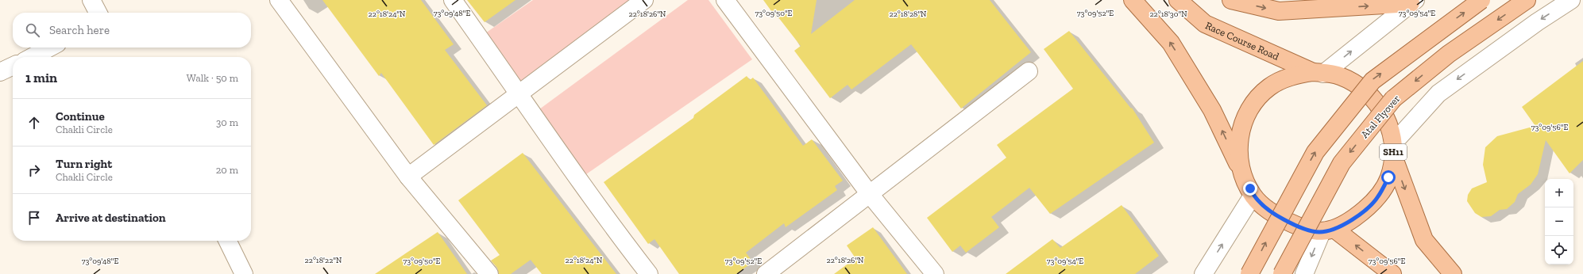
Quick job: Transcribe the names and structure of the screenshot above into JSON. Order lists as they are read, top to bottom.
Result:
{
  "streets": {
    "main road": ["Race Course Road", "Atal Flyover", "SH11"]
  },
  "crossings": [
    ["Race Course Road", "SH11"]
  ],
  "page": {
    "search": "Search here",
    "heading": ["1 min", "Walk · 50 m"],
    "list": [
      ["Continue", "Chakli Circle", "30 m"],
      ["Turn right", "Chakli Circle", "20 m"],
      "Arrive at destination"
    ],
    "map_buttons": ["+", "−"]
  },
  "coordinates": [
    "73°09'48\"E",
    "73°09'50\"E",
    "73°09'52\"E",
    "73°09'54\"E",
    "22°18'24\"N",
    "22°18'26\"N",
    "22°18'28\"N",
    "22°18'30\"N",
    "73°09'56\"E",
    "22°18'22\"N"
  ]
}
